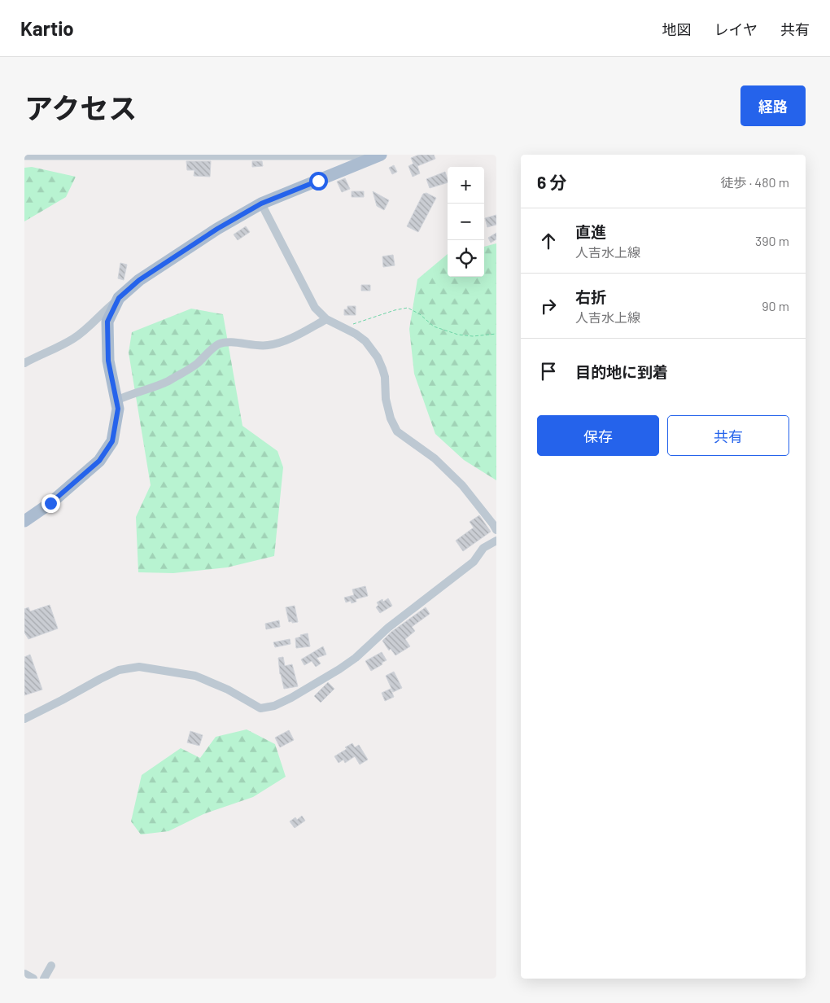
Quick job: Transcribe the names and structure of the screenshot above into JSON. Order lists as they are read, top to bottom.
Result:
{
  "page": {
    "header": "Kartio",
    "nav": ["地図", "レイヤ", "共有"],
    "title": "アクセス",
    "buttons": [
      "経路",
      ["保存", "共有"]
    ],
    "heading": ["6 分", "徒歩 · 480 m"],
    "map_buttons": ["+", "−"],
    "list": [
      ["直進", "人吉水上線", "390 m"],
      ["右折", "人吉水上線", "90 m"],
      "目的地に到着"
    ]
  }
}
